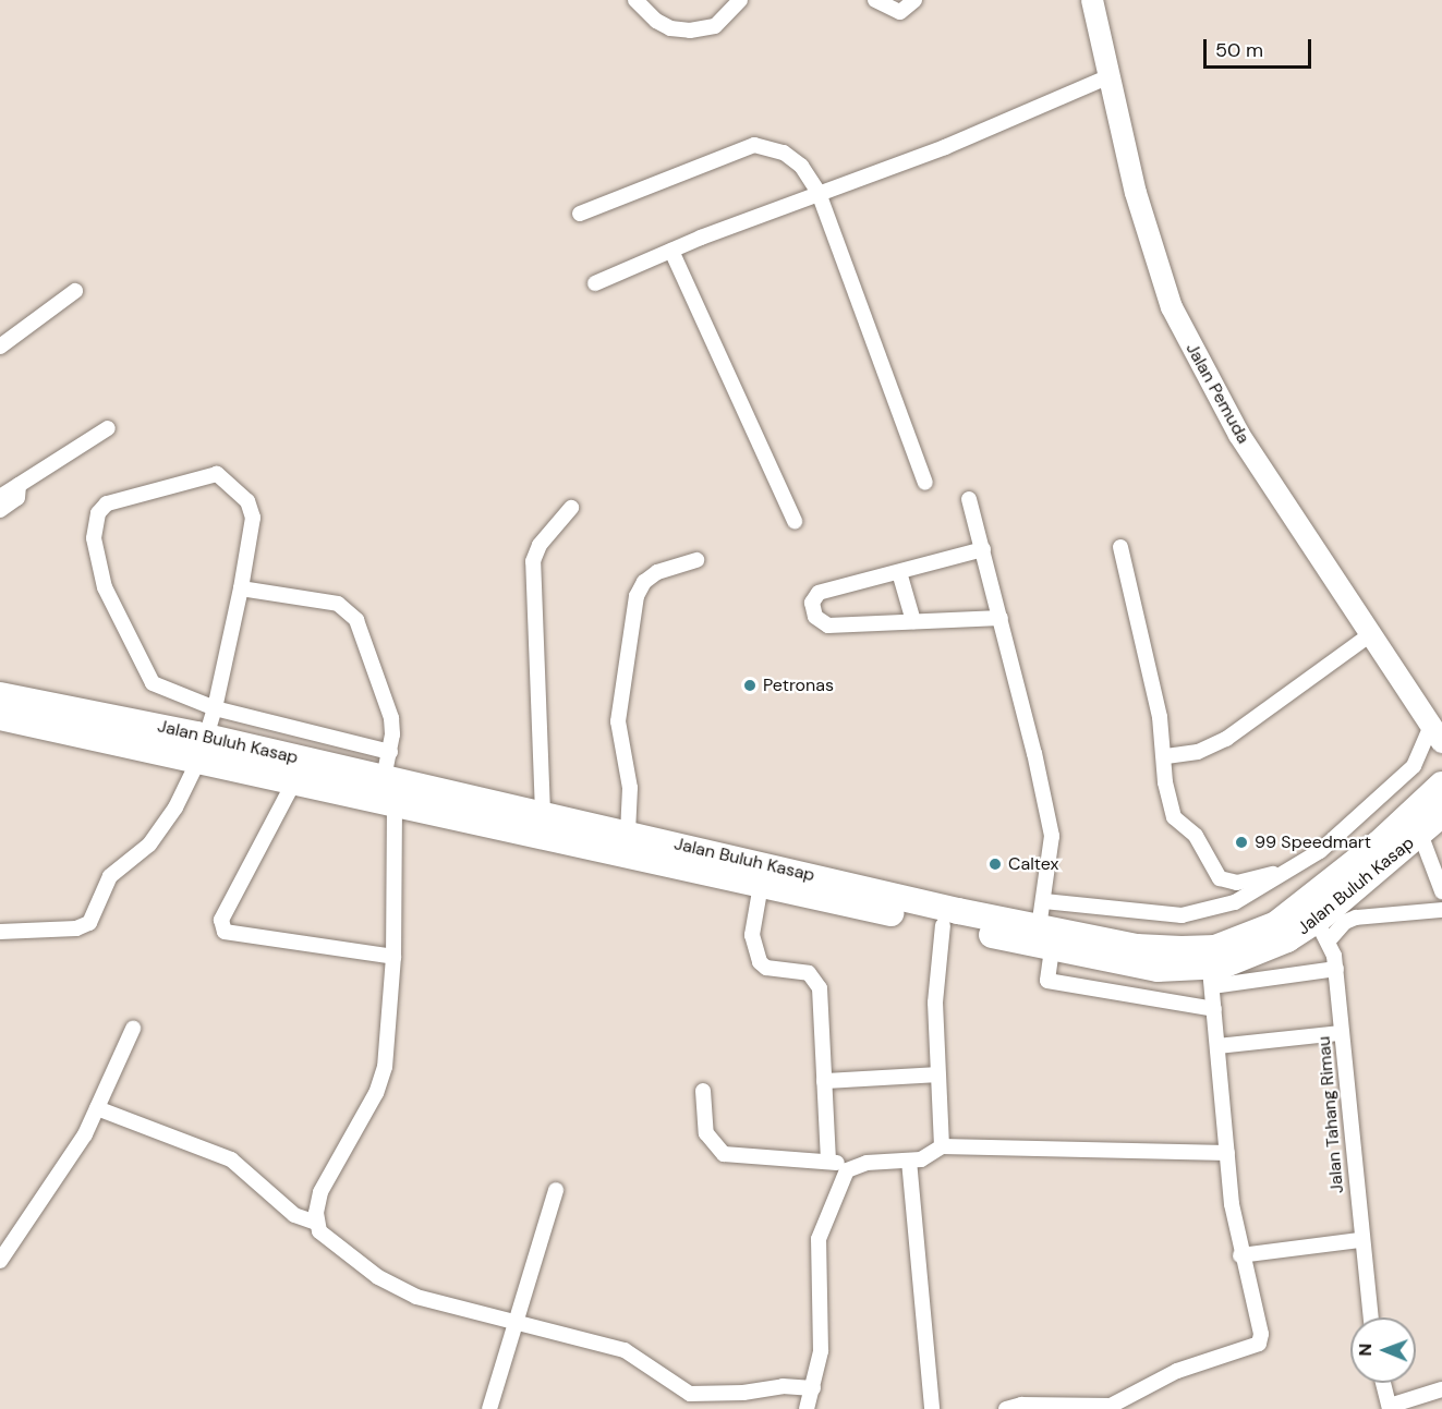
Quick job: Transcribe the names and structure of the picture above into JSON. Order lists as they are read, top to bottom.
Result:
{
  "streets": {
    "highway": ["Jalan Buluh Kasap"],
    "main road": ["Jalan Pemuda"],
    "street": ["Jalan Tahang Rimau"]
  },
  "crossings": [
    ["Jalan Buluh Kasap", "Jalan Tahang Rimau"]
  ],
  "places": ["Petronas", "99 Speedmart", "Caltex"],
  "scale_bar": "50 m",
  "north": "left"
}
